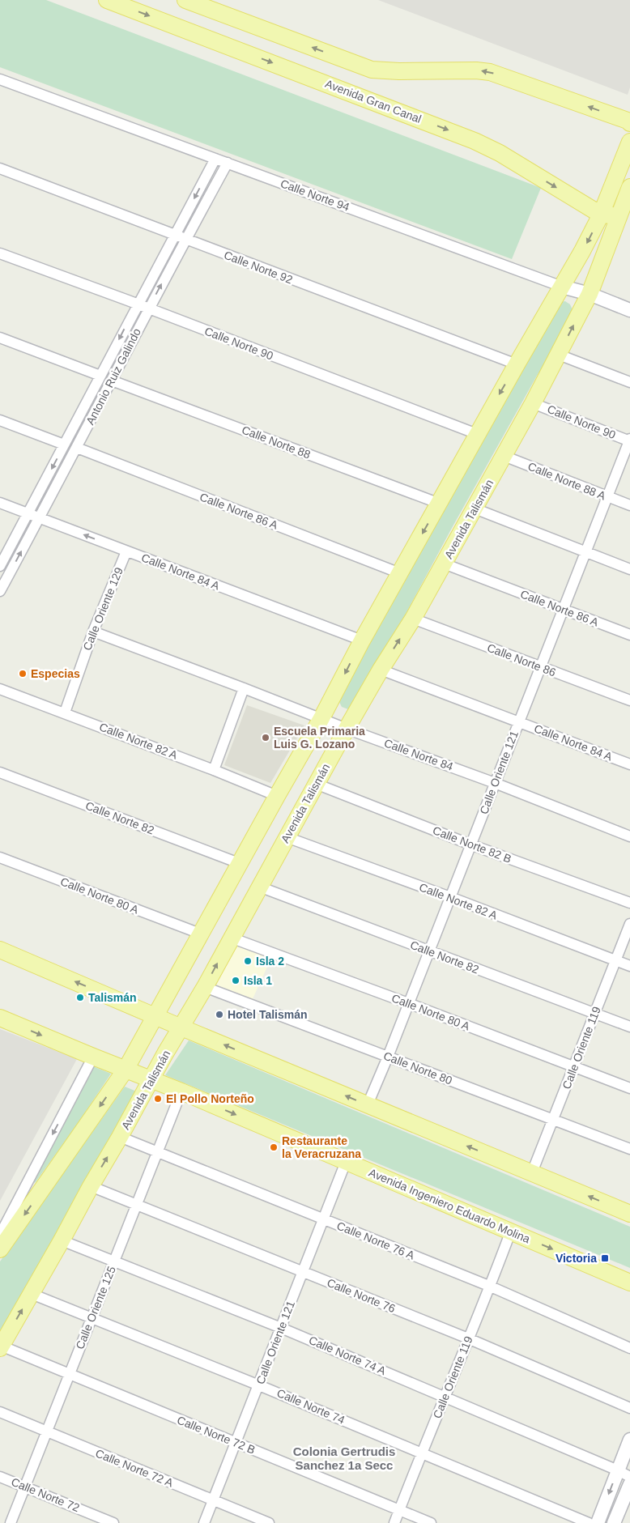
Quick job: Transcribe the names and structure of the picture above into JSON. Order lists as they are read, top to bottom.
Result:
{
  "streets": {
    "main road": ["Avenida Gran Canal", "Avenida Talismán", "Avenida Ingeniero Eduardo Molina"],
    "street": [
      "Calle Norte 94",
      "Calle Norte 92",
      "Calle Norte 90",
      "Antonio Ruiz Galindo",
      "Calle Norte 88",
      "Calle Norte 88 A",
      "Calle Norte 86 A",
      "Calle Norte 84 A",
      "Calle Oriente 129",
      "Calle Norte 86",
      "Calle Norte 82 A",
      "Calle Norte 84",
      "Calle Oriente 121",
      "Calle Norte 82",
      "Calle Norte 82 B",
      "Calle Norte 80 A",
      "Calle Oriente 119",
      "Calle Norte 80",
      "Calle Norte 76 A",
      "Calle Norte 76",
      "Calle Oriente 125",
      "Calle Norte 74 A",
      "Calle Norte 74",
      "Calle Norte 72 B",
      "Calle Norte 72 A",
      "Calle Norte 72"
    ]
  },
  "crossings": [
    ["Avenida Gran Canal", "Avenida Talismán"],
    ["Calle Norte 94", "Antonio Ruiz Galindo"],
    ["Calle Norte 94", "Avenida Talismán"],
    ["Calle Norte 92", "Antonio Ruiz Galindo"],
    ["Calle Norte 90", "Antonio Ruiz Galindo"],
    ["Calle Norte 90", "Avenida Talismán"],
    ["Calle Norte 90", "Calle Oriente 121"],
    ["Antonio Ruiz Galindo", "Calle Norte 88"],
    ["Antonio Ruiz Galindo", "Calle Norte 86 A"],
    ["Antonio Ruiz Galindo", "Calle Norte 84 A"],
    ["Calle Norte 88 A", "Avenida Talismán"],
    ["Calle Norte 88 A", "Calle Oriente 121"],
    ["Calle Norte 86 A", "Avenida Talismán"],
    ["Calle Norte 86 A", "Calle Oriente 121"],
    ["Avenida Talismán", "Calle Norte 84 A"],
    ["Avenida Talismán", "Calle Norte 86"],
    ["Avenida Talismán", "Calle Norte 82 A"],
    ["Avenida Talismán", "Calle Norte 84"],
    ["Avenida Talismán", "Calle Norte 82"],
    ["Avenida Talismán", "Calle Norte 82 B"],
    ["Avenida Talismán", "Calle Norte 80 A"],
    ["Avenida Talismán", "Calle Norte 80"],
    ["Avenida Talismán", "Avenida Ingeniero Eduardo Molina"],
    ["Avenida Talismán", "Calle Norte 76 A"],
    ["Avenida Talismán", "Calle Norte 76"],
    ["Avenida Talismán", "Calle Norte 74 A"],
    ["Avenida Talismán", "Calle Norte 74"],
    ["Avenida Talismán", "Calle Norte 72 B"],
    ["Calle Norte 84 A", "Calle Oriente 129"],
    ["Calle Norte 84 A", "Calle Oriente 121"],
    ["Calle Oriente 129", "Calle Norte 82 A"],
    ["Calle Oriente 129", "Calle Norte 84"],
    ["Calle Norte 86", "Calle Oriente 121"],
    ["Calle Norte 82 A", "Calle Oriente 121"],
    ["Calle Norte 82 A", "Calle Oriente 119"],
    ["Calle Norte 84", "Calle Oriente 121"],
    ["Calle Oriente 121", "Calle Norte 82"],
    ["Calle Oriente 121", "Calle Norte 82 B"],
    ["Calle Oriente 121", "Calle Norte 80 A"],
    ["Calle Oriente 121", "Calle Norte 80"],
    ["Calle Oriente 121", "Avenida Ingeniero Eduardo Molina"],
    ["Calle Oriente 121", "Calle Norte 76 A"],
    ["Calle Oriente 121", "Calle Norte 76"],
    ["Calle Oriente 121", "Calle Norte 74 A"],
    ["Calle Oriente 121", "Calle Norte 74"],
    ["Calle Oriente 121", "Calle Norte 72 B"],
    ["Calle Oriente 121", "Calle Norte 72 A"],
    ["Calle Norte 82", "Calle Oriente 119"],
    ["Calle Norte 80 A", "Calle Oriente 119"],
    ["Calle Oriente 119", "Calle Norte 80"],
    ["Calle Oriente 119", "Avenida Ingeniero Eduardo Molina"],
    ["Calle Oriente 119", "Calle Norte 76 A"],
    ["Calle Oriente 119", "Calle Norte 76"],
    ["Calle Oriente 119", "Calle Norte 74 A"],
    ["Calle Oriente 119", "Calle Norte 74"],
    ["Calle Oriente 119", "Calle Norte 72 B"],
    ["Avenida Ingeniero Eduardo Molina", "Calle Oriente 125"],
    ["Calle Norte 76 A", "Calle Oriente 125"],
    ["Calle Norte 76", "Calle Oriente 125"],
    ["Calle Oriente 125", "Calle Norte 74 A"],
    ["Calle Oriente 125", "Calle Norte 74"],
    ["Calle Oriente 125", "Calle Norte 72 B"],
    ["Calle Oriente 125", "Calle Norte 72 A"],
    ["Calle Oriente 125", "Calle Norte 72"]
  ],
  "districts": ["Colonia Gertrudis Sanchez 1a Secc"],
  "places": {
    "other": [
      "Especias",
      "Escuela Primaria Luis G. Lozano",
      "Isla 2",
      "Isla 1",
      "Talismán",
      "Hotel Talismán",
      "El Pollo Norteño",
      "Restaurante la Veracruzana"
    ],
    "transit": ["Victoria"]
  }
}
